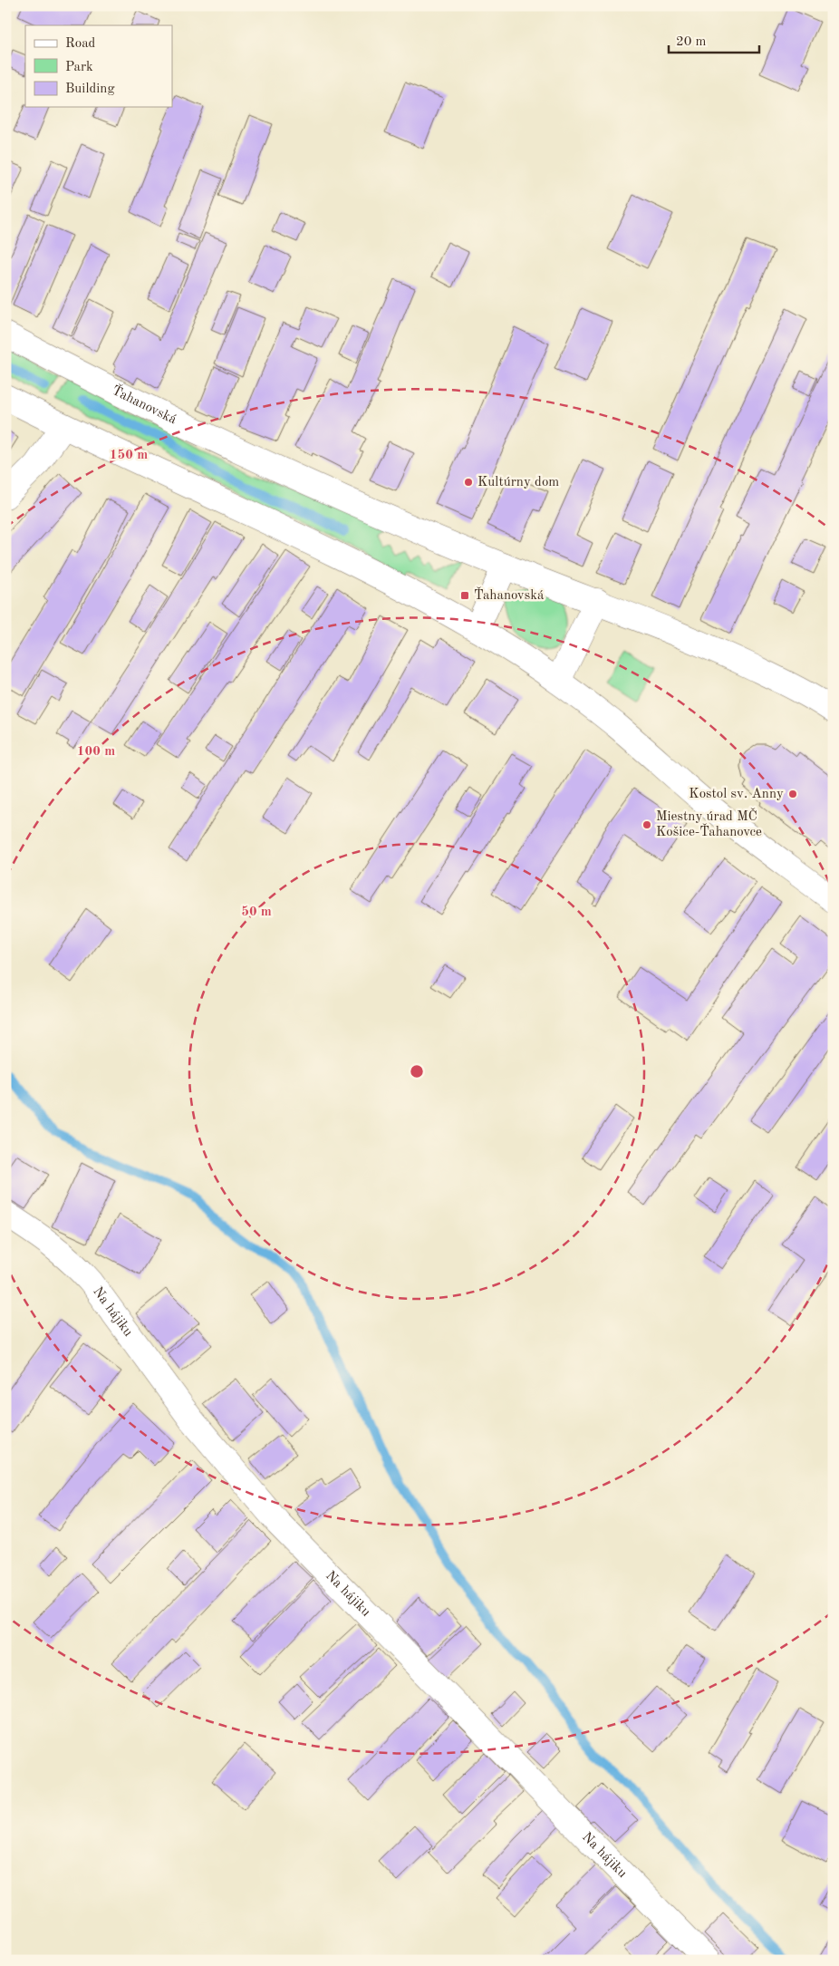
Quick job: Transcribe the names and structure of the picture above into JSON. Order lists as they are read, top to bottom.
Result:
{
  "streets": {
    "street": ["Ťahanovská", "Na hájiku"]
  },
  "places": {
    "other": ["Kultúrny dom", "Kostol sv. Anny", "Miestny úrad MČ Košice-Ťahanovce"],
    "transit": ["Ťahanovská"]
  },
  "legend": ["Road", "Park", "Building"],
  "scale_bar": "20 m",
  "rings": ["150 m", "100 m", "50 m"]
}
